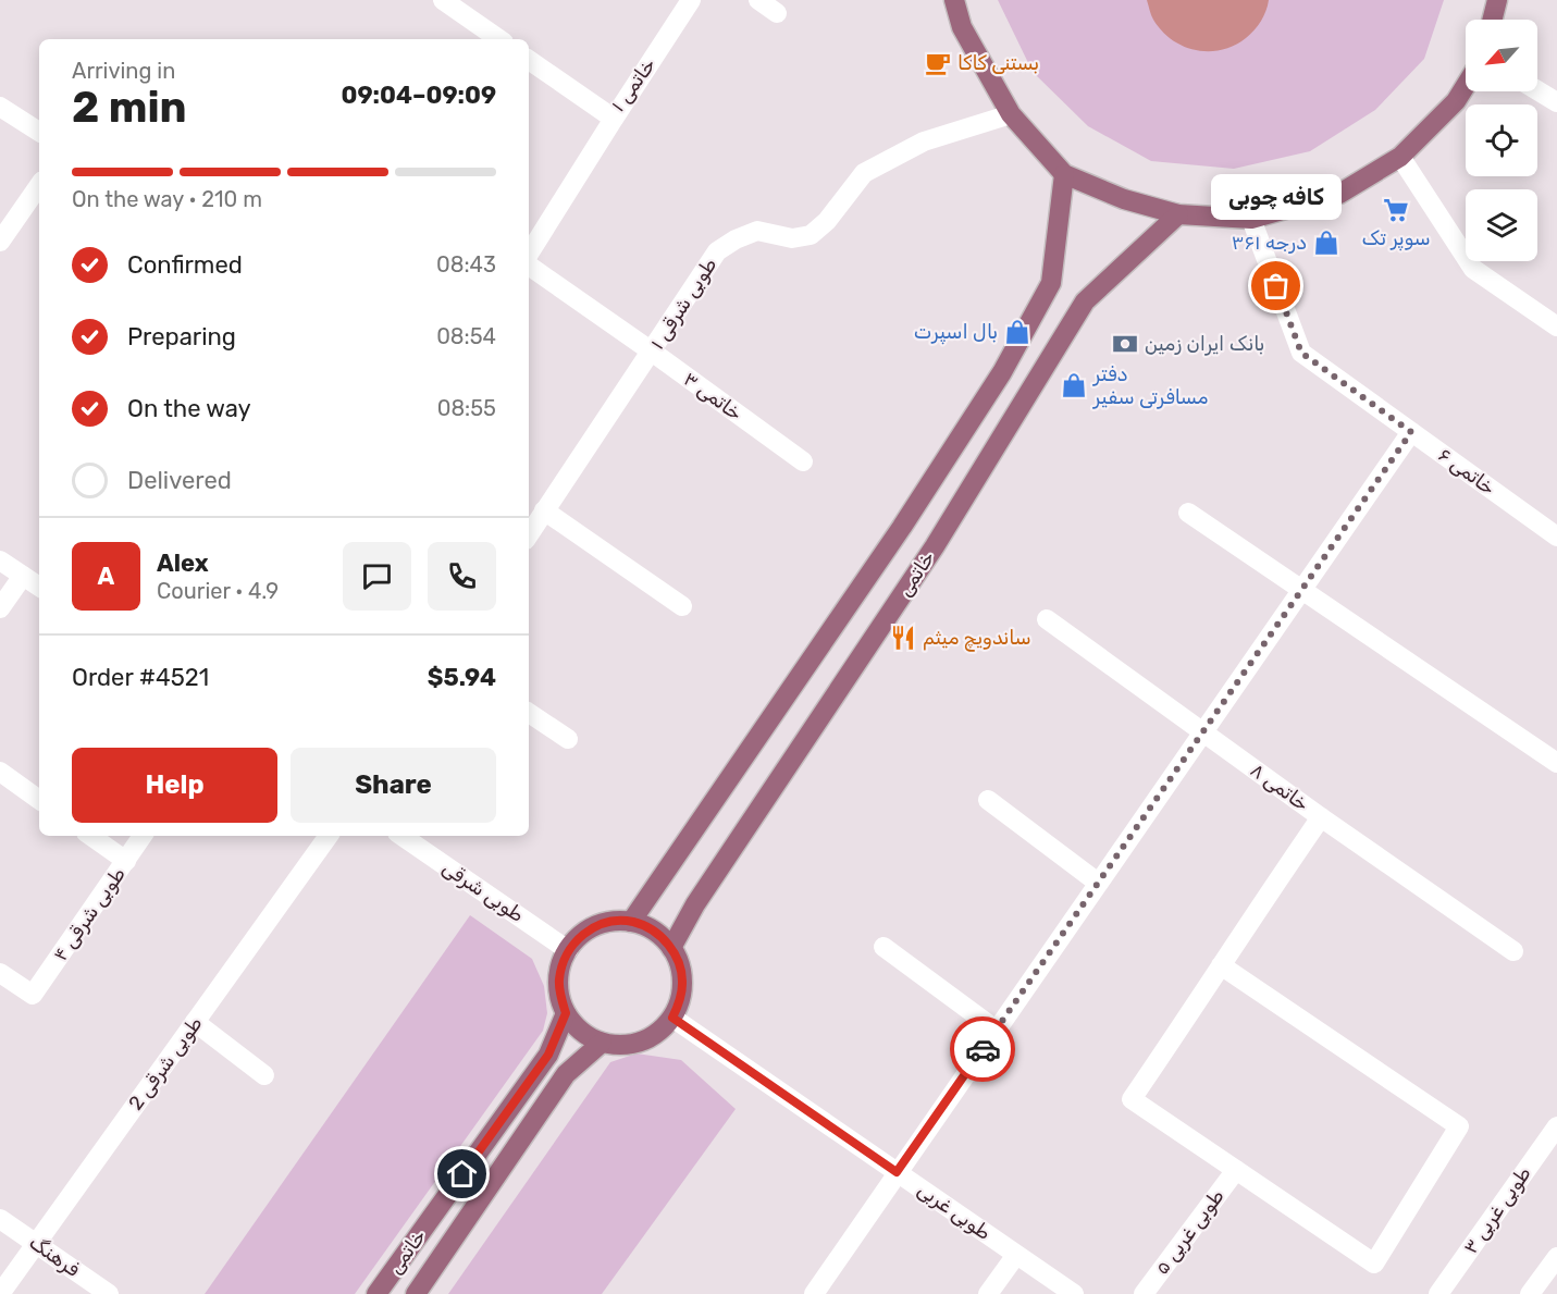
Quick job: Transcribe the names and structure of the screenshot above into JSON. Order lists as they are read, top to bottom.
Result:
{
  "streets": {
    "main road": ["خاتمی"],
    "street": [
      "خاتمی ۱",
      "طوبی شرقی ۱",
      "خاتمی ۳",
      "خاتمی ۶",
      "خاتمی ۸",
      "طوبی شرقی",
      "طوبی شرقی ۴",
      "طوبی شرقی 2",
      "طوبی غربی ۳",
      "طوبی غربی",
      "طوبی غربی ۵",
      "فرهنگ"
    ]
  },
  "crossings": [
    ["طوبی شرقی ۱", "خاتمی ۳"],
    ["خاتمی", "طوبی شرقی"],
    ["خاتمی", "طوبی غربی"],
    ["طوبی شرقی", "طوبی غربی"],
    ["طوبی شرقی 2", "فرهنگ"]
  ],
  "places": {
    "cafe": ["بستنی کاکا"],
    "supermarket": ["سوپر تک"],
    "shop": ["۳۶۱ درجه", "بال اسپرت", "دفتر مسافرتی سفیر"],
    "other": ["کافه چوبی"],
    "bank": ["بانک ایران زمین"],
    "restaurant": ["ساندویچ میثم"]
  },
  "north": "bottom left",
  "page": {
    "heading": ["2 min", "Arriving in", "09:04–09:09"],
    "panel": [
      "Alex",
      "Courier · 4.9",
      "Order #4521",
      "$5.94"
    ],
    "bar": "On the way · 210 m",
    "bubble": "کافه چوبی",
    "list": [
      ["Confirmed", "08:43"],
      ["Preparing", "08:54"],
      ["On the way", "08:55"],
      "Delivered"
    ],
    "round": "A",
    "buttons": ["Help", "Share"]
  }
}
